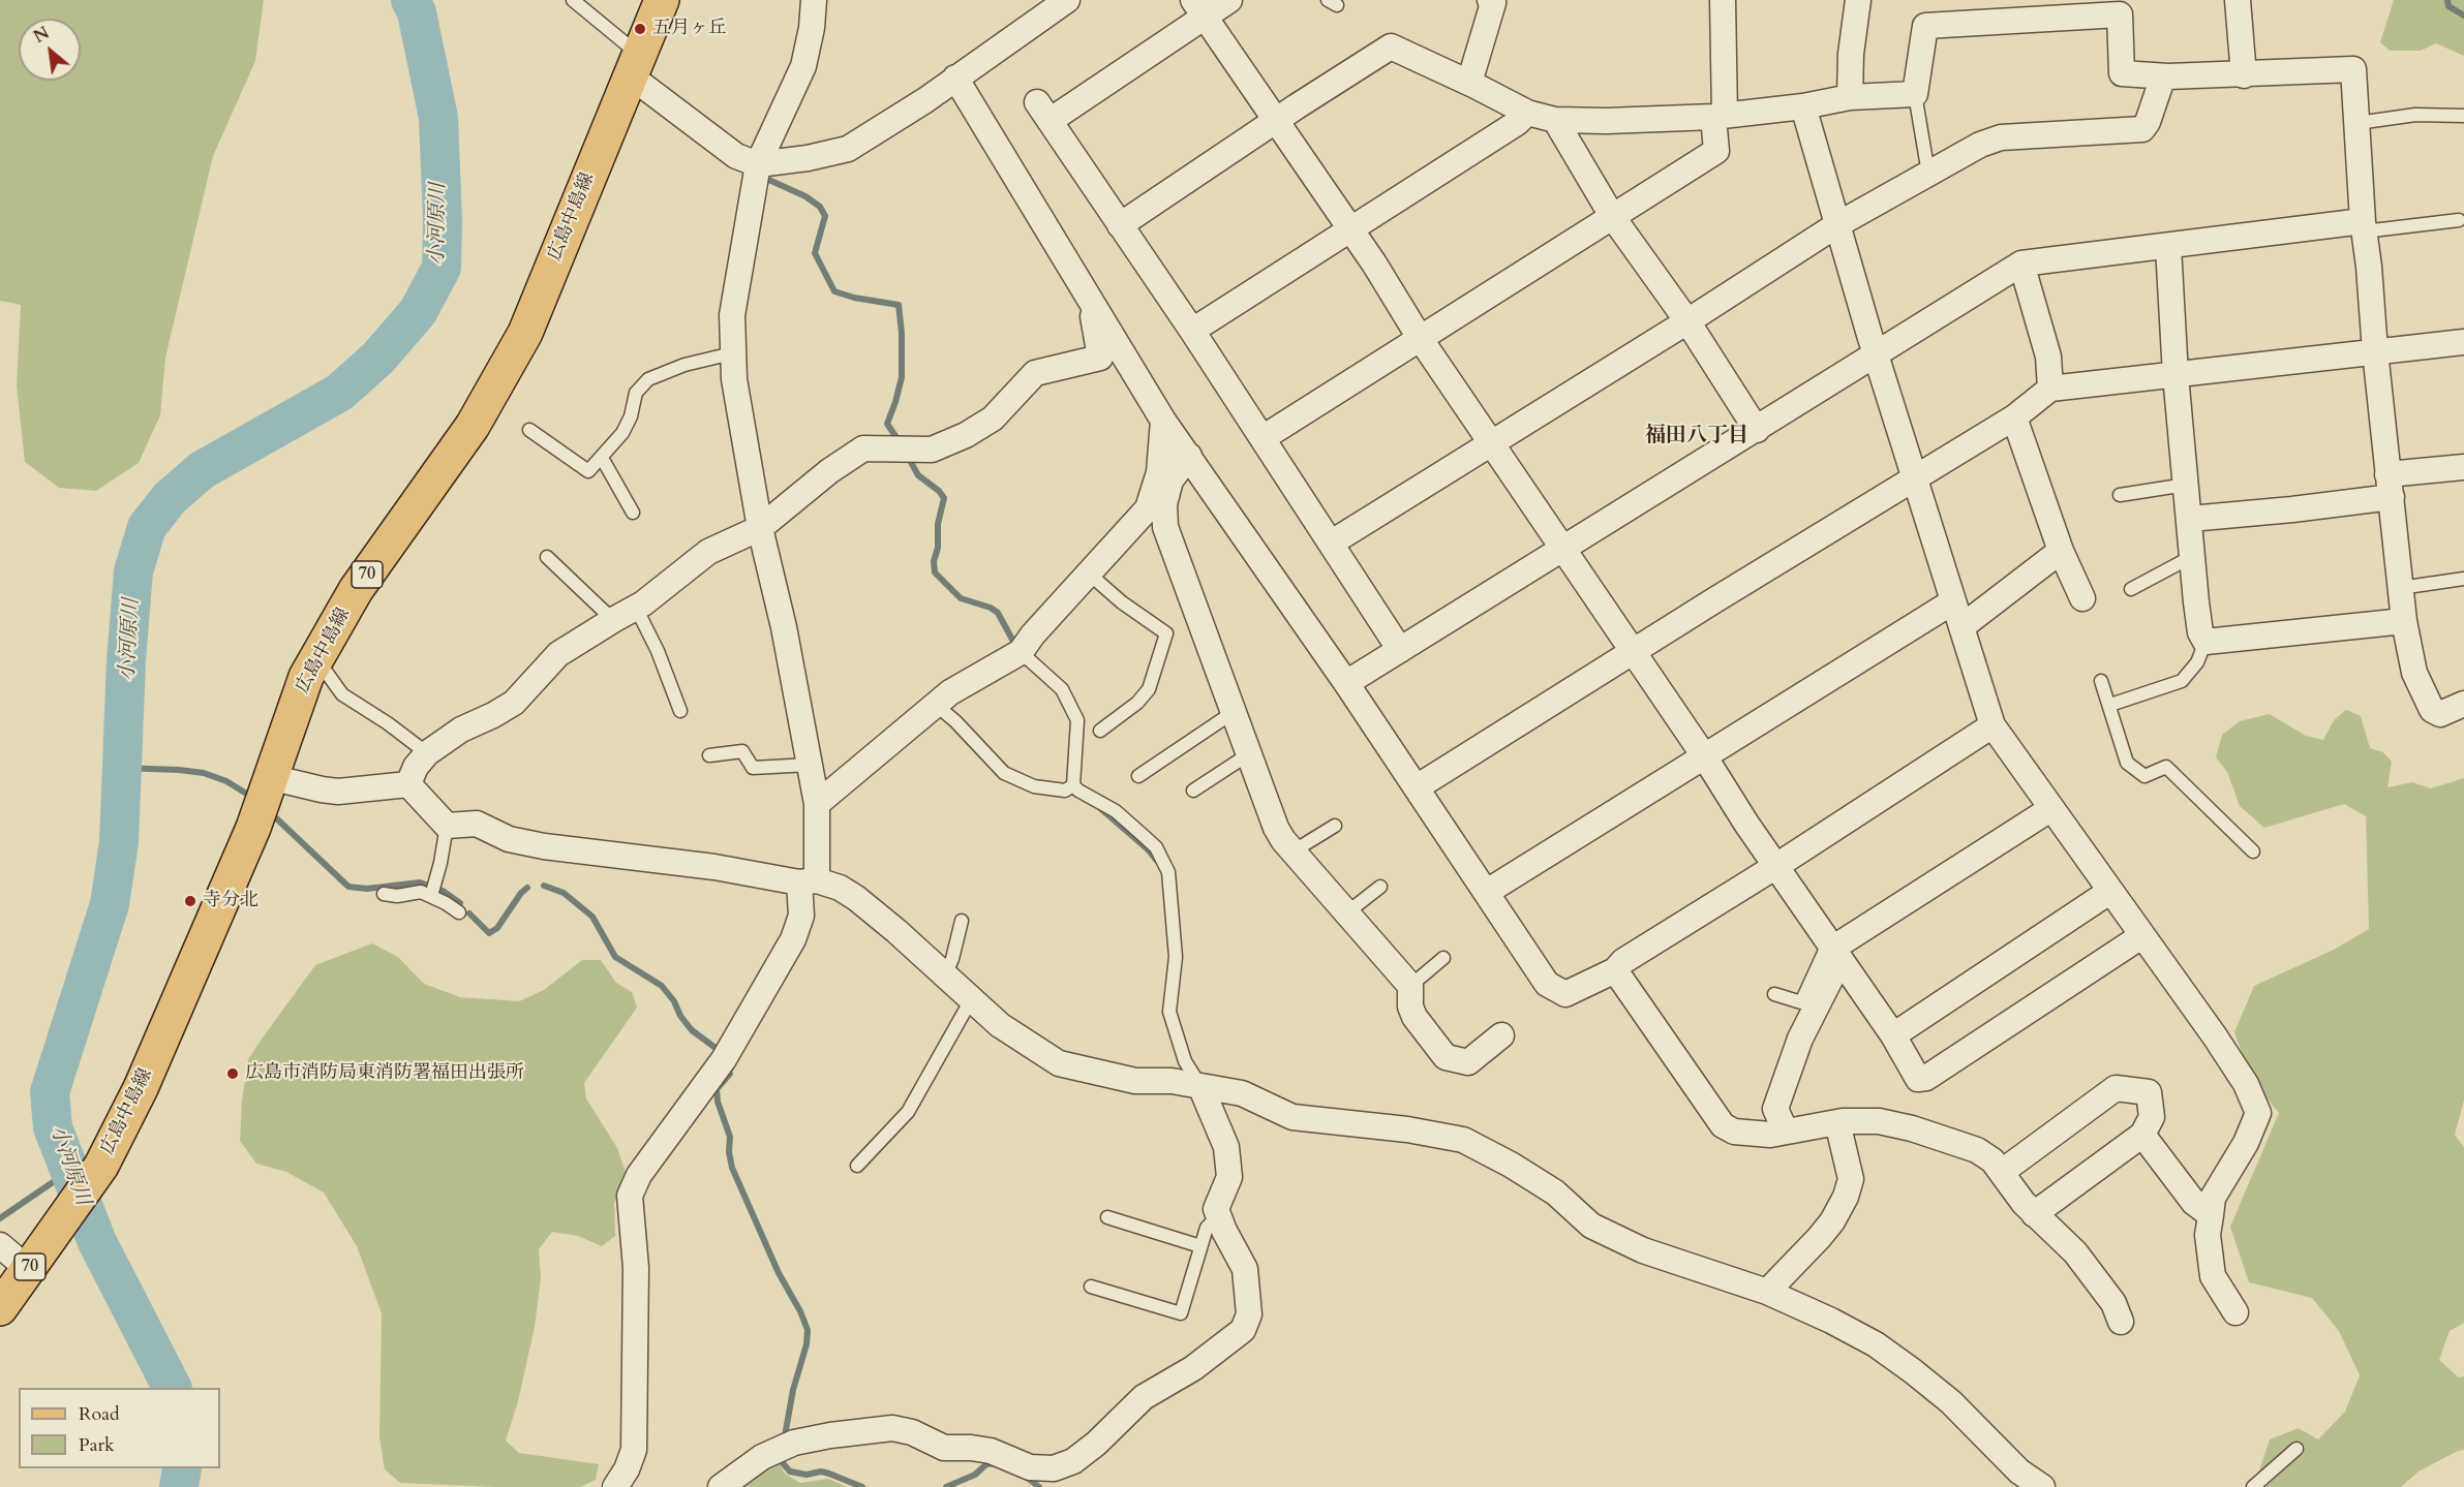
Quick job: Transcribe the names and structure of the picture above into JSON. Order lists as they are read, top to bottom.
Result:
{
  "streets": {
    "main road": ["広島中島線", "70"]
  },
  "districts": ["福田八丁目"],
  "water": ["小河原川"],
  "places": ["五月ヶ丘", "寺分北", "広島市消防局東消防署福田出張所"],
  "legend": ["Road", "Park"],
  "north": "top left"
}
